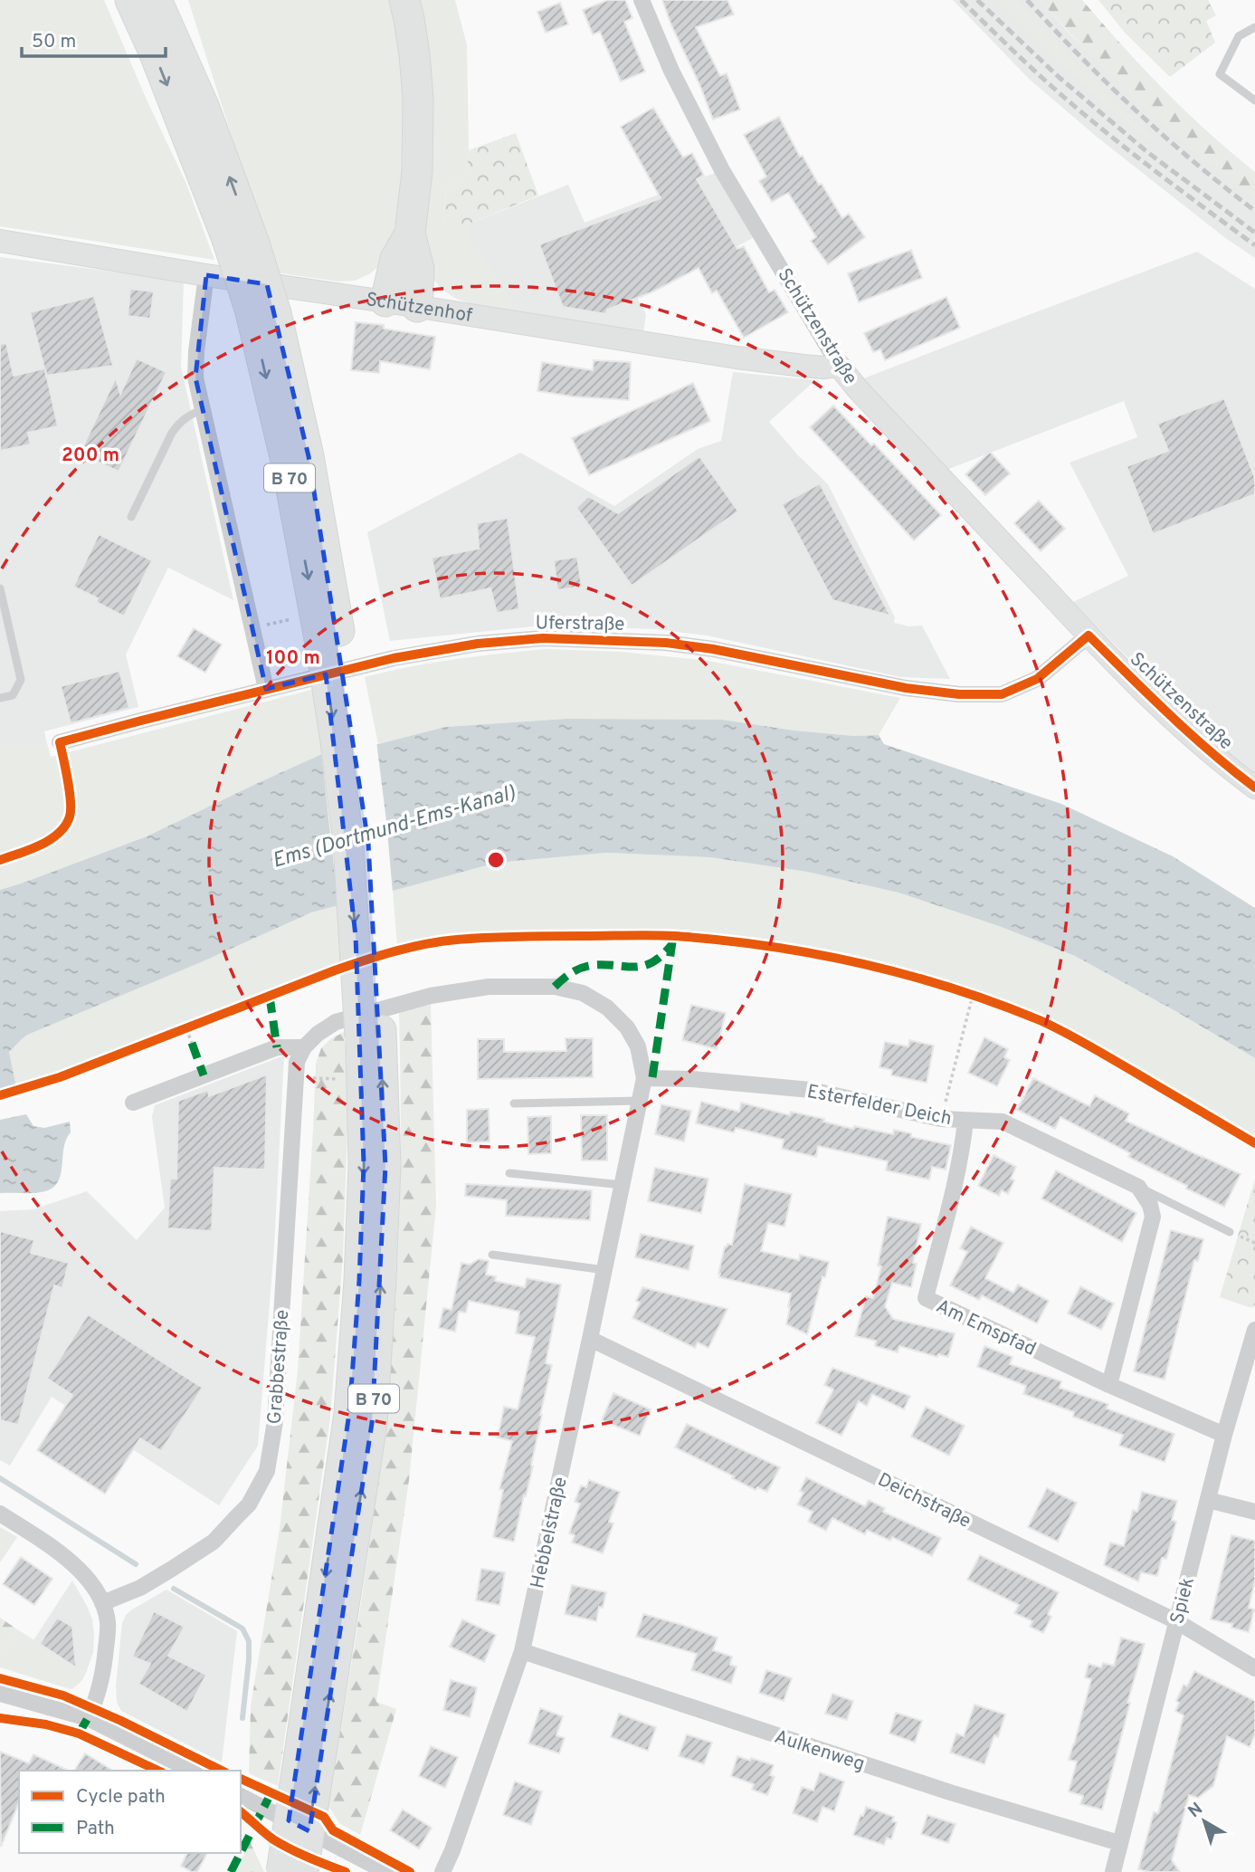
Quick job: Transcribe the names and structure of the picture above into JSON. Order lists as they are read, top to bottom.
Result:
{
  "streets": {
    "highway": ["B 70"],
    "street": [
      "Schützenhof",
      "Schützenstraße",
      "Uferstraße",
      "Esterfelder Deich",
      "Am Emspfad",
      "Grabbestraße",
      "Deichstraße",
      "Hebbelstraße",
      "Spiek",
      "Aulkenweg"
    ]
  },
  "crossings": [
    ["Schützenhof", "Schützenstraße"],
    ["Schützenstraße", "Uferstraße"],
    ["Esterfelder Deich", "Am Emspfad"],
    ["Esterfelder Deich", "Hebbelstraße"],
    ["Am Emspfad", "Spiek"],
    ["Deichstraße", "Hebbelstraße"],
    ["Deichstraße", "Spiek"],
    ["Hebbelstraße", "Aulkenweg"],
    ["Spiek", "Aulkenweg"]
  ],
  "water": ["Ems (Dortmund-Ems-Kanal)"],
  "legend": ["Cycle path", "Path"],
  "scale_bar": "50 m",
  "north": "top left",
  "rings": ["200 m", "100 m"]
}
